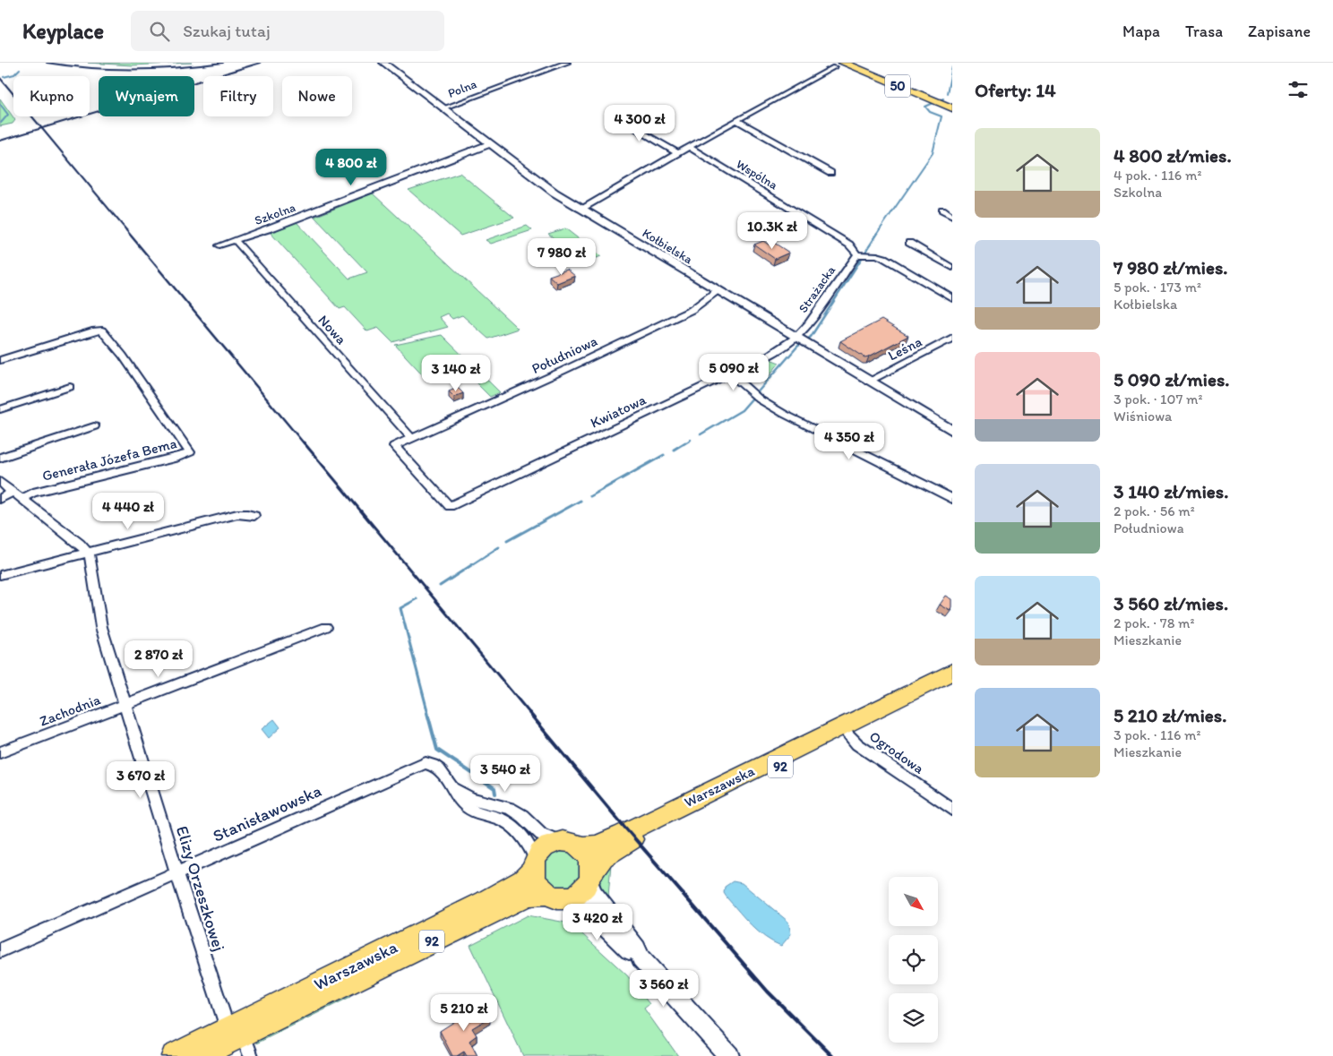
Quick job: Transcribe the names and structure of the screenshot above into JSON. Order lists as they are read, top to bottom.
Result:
{
  "streets": {
    "main road": ["50", "92", "Warszawska"],
    "street": [
      "Polna",
      "Wspólna",
      "Szkolna",
      "Kołbielska",
      "Strażacka",
      "Nowa",
      "Leśna",
      "Południowa",
      "Kwiatowa",
      "Generała Józefa Bema",
      "Zachodnia",
      "Ogrodowa",
      "Stanisławowska",
      "Elizy Orzeszkowej"
    ]
  },
  "crossings": [
    ["Polna", "Kołbielska"],
    ["Wspólna", "Strażacka"],
    ["Szkolna", "Kołbielska"],
    ["Szkolna", "Nowa"],
    ["Kołbielska", "Strażacka"],
    ["Kołbielska", "Leśna"],
    ["Kołbielska", "Południowa"],
    ["Kołbielska", "Kwiatowa"],
    ["Strażacka", "Kwiatowa"],
    ["Nowa", "Południowa"],
    ["Południowa", "Kwiatowa"],
    ["Zachodnia", "Elizy Orzeszkowej"],
    ["Ogrodowa", "Warszawska"],
    ["92", "Warszawska"],
    ["Warszawska", "Elizy Orzeszkowej"],
    ["Stanisławowska", "Elizy Orzeszkowej"]
  ],
  "north": "bottom right",
  "page": {
    "header": "Keyplace",
    "search": "Szukaj tutaj",
    "nav": ["Mapa", "Trasa", "Zapisane"],
    "heading": "Oferty: 14",
    "chip": [
      "Kupno",
      "Wynajem",
      "Filtry",
      "Nowe"
    ],
    "price": [
      "4 300 zł",
      "4 800 zł",
      "10.3K zł",
      "7 980 zł",
      "5 090 zł",
      "3 140 zł",
      "4 350 zł",
      "4 440 zł",
      "2 870 zł",
      "3 540 zł",
      "3 670 zł",
      "3 420 zł",
      "3 560 zł",
      "5 210 zł"
    ],
    "list": [
      {
        "name": "4 800 zł/mies.",
        "note": "4 pok. · 116 m² · Szkolna"
      },
      {
        "name": "7 980 zł/mies.",
        "note": "5 pok. · 173 m² · Kołbielska"
      },
      {
        "name": "5 090 zł/mies.",
        "note": "3 pok. · 107 m² · Wiśniowa"
      },
      {
        "name": "3 140 zł/mies.",
        "note": "2 pok. · 56 m² · Południowa"
      },
      {
        "name": "3 560 zł/mies.",
        "note": "2 pok. · 78 m² · Mieszkanie"
      },
      {
        "name": "5 210 zł/mies.",
        "note": "3 pok. · 116 m² · Mieszkanie"
      }
    ]
  }
}
